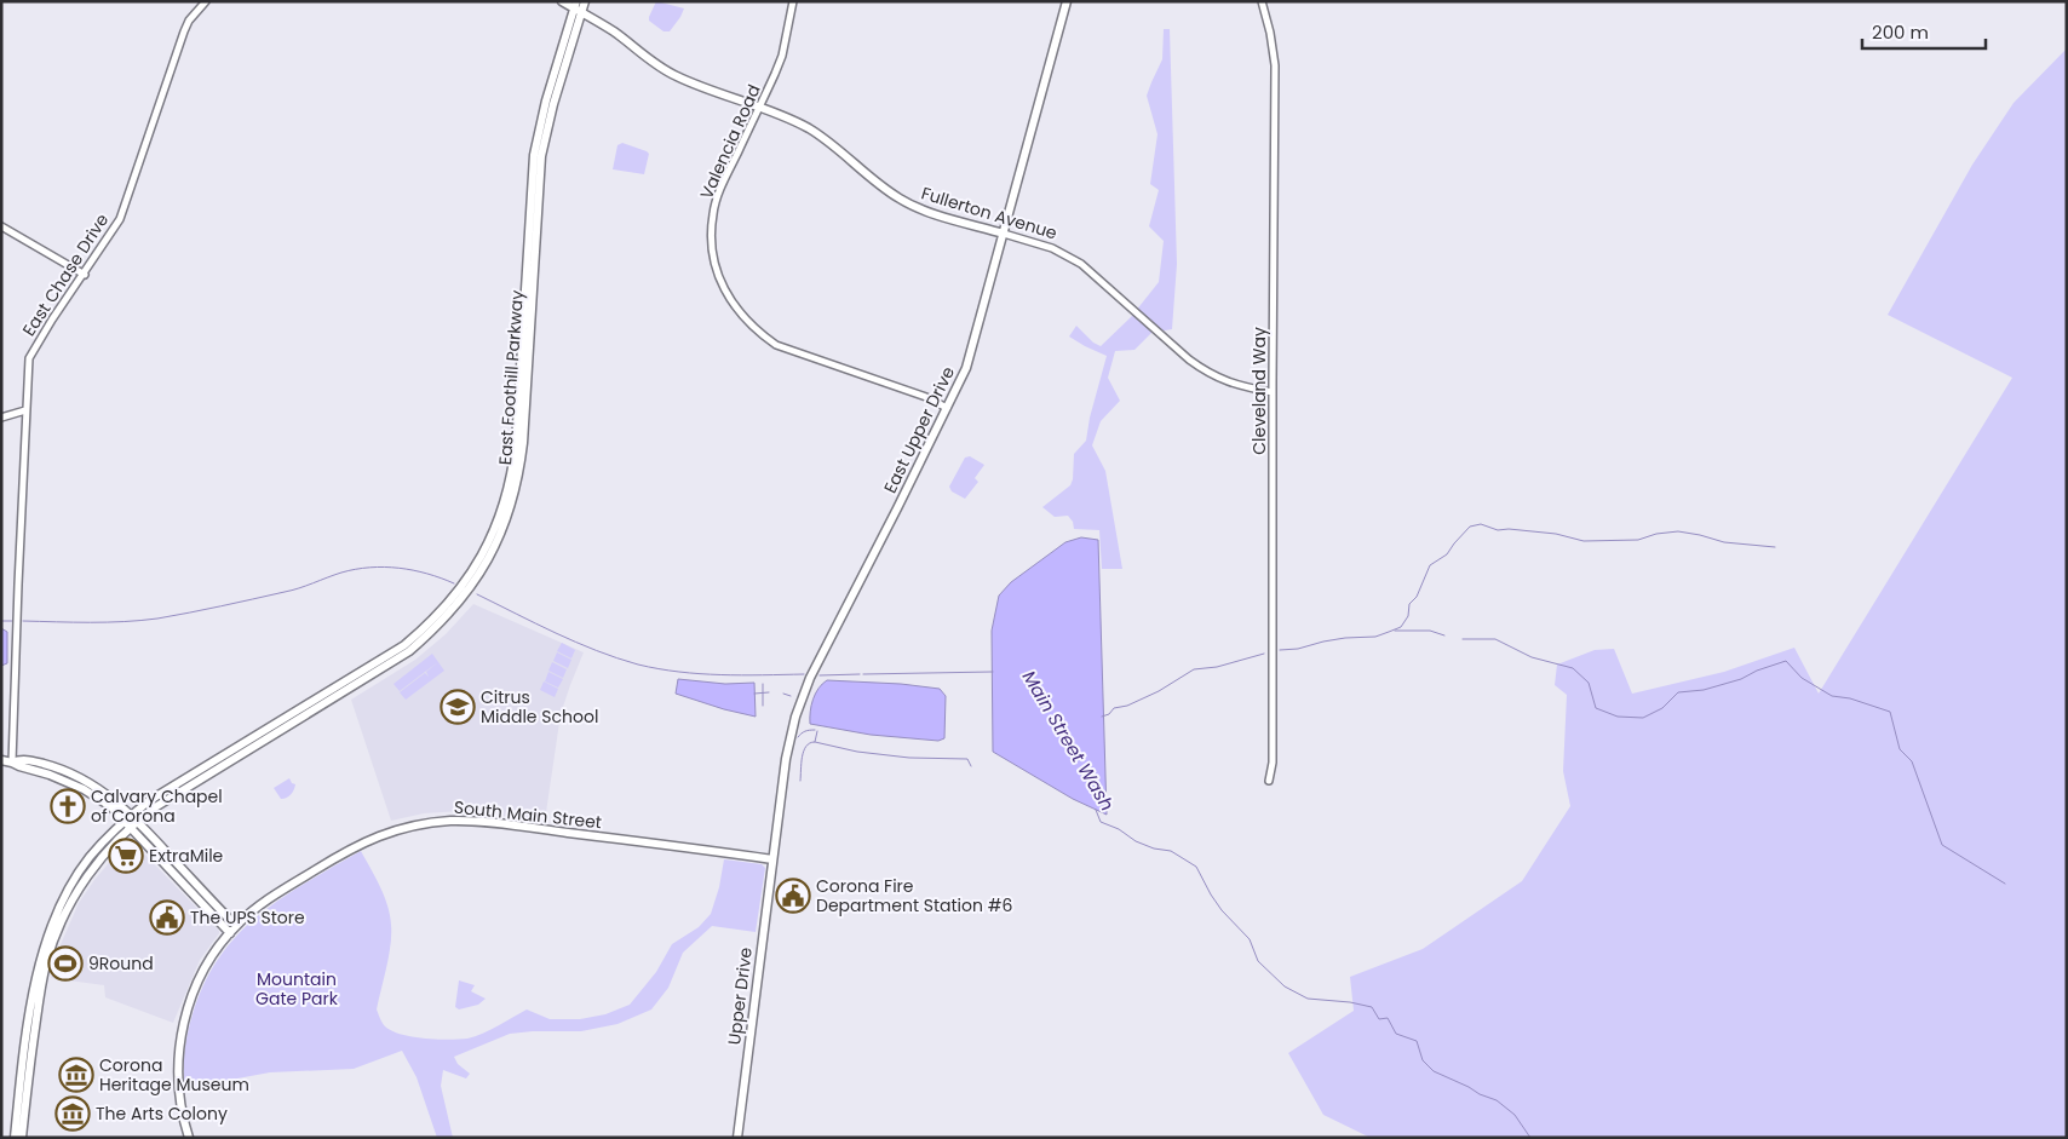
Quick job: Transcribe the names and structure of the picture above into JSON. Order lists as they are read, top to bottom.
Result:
{
  "streets": {
    "main road": [
      "Fullerton Avenue",
      "East Foothill Parkway",
      "East Upper Drive",
      "South Main Street",
      "Upper Drive"
    ],
    "street": ["Valencia Road", "East Chase Drive", "Cleveland Way"]
  },
  "crossings": [
    ["Valencia Road", "Fullerton Avenue"],
    ["Valencia Road", "East Upper Drive"],
    ["Fullerton Avenue", "East Foothill Parkway"],
    ["Fullerton Avenue", "Cleveland Way"],
    ["Fullerton Avenue", "East Upper Drive"],
    ["East Upper Drive", "South Main Street"],
    ["East Upper Drive", "Upper Drive"],
    ["South Main Street", "Upper Drive"]
  ],
  "water": ["Main Street Wash"],
  "parks": ["Mountain Gate Park"],
  "places": {
    "school or university": ["Citrus Middle School"],
    "church": ["Calvary Chapel of Corona"],
    "supermarket": ["ExtraMile"],
    "public building": ["Corona Fire Department Station #6", "The UPS Store"],
    "sports": ["9Round"],
    "museum": ["Corona Heritage Museum", "The Arts Colony"]
  },
  "scale_bar": "200 m"
}
